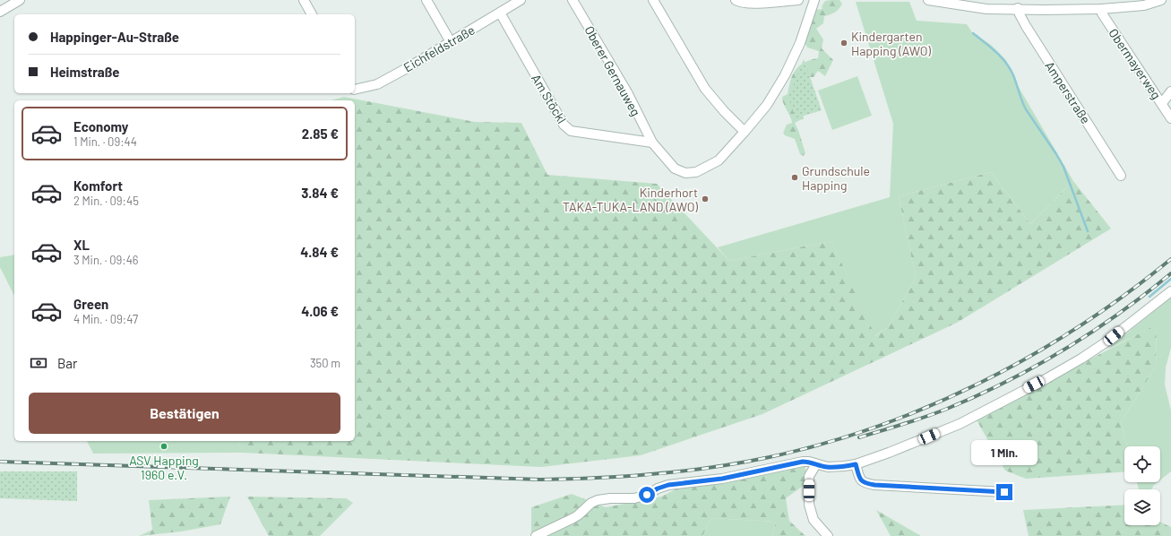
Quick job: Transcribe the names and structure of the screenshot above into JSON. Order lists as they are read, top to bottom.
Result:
{
  "streets": {
    "street": [
      "Eichfeldstraße",
      "Obermayerweg",
      "Oberer Gernauweg",
      "Amperstraße",
      "Am Stöckl"
    ]
  },
  "crossings": [
    ["Eichfeldstraße", "Am Stöckl"],
    ["Oberer Gernauweg", "Am Stöckl"]
  ],
  "places": [
    "Kindergarten Happing (AWO)",
    "Grundschule Happing",
    "Kinderhort TAKA-TUKA-LAND (AWO)",
    "ASV Happing 1960 e.V."
  ],
  "page": {
    "banner": ["Happinger-Au-Straße", "Heimstraße"],
    "list": [
      {
        "name": "Economy",
        "note": "1 Min. · 09:44",
        "value": "2.85 €"
      },
      {
        "name": "Komfort",
        "note": "2 Min. · 09:45",
        "value": "3.84 €"
      },
      {
        "name": "XL",
        "note": "3 Min. · 09:46",
        "value": "4.84 €"
      },
      {
        "name": "Green",
        "note": "4 Min. · 09:47",
        "value": "4.06 €"
      }
    ],
    "pay": ["Bar", "350 m"],
    "buttons": "Bestätigen",
    "bubble": "1 Min."
  }
}
